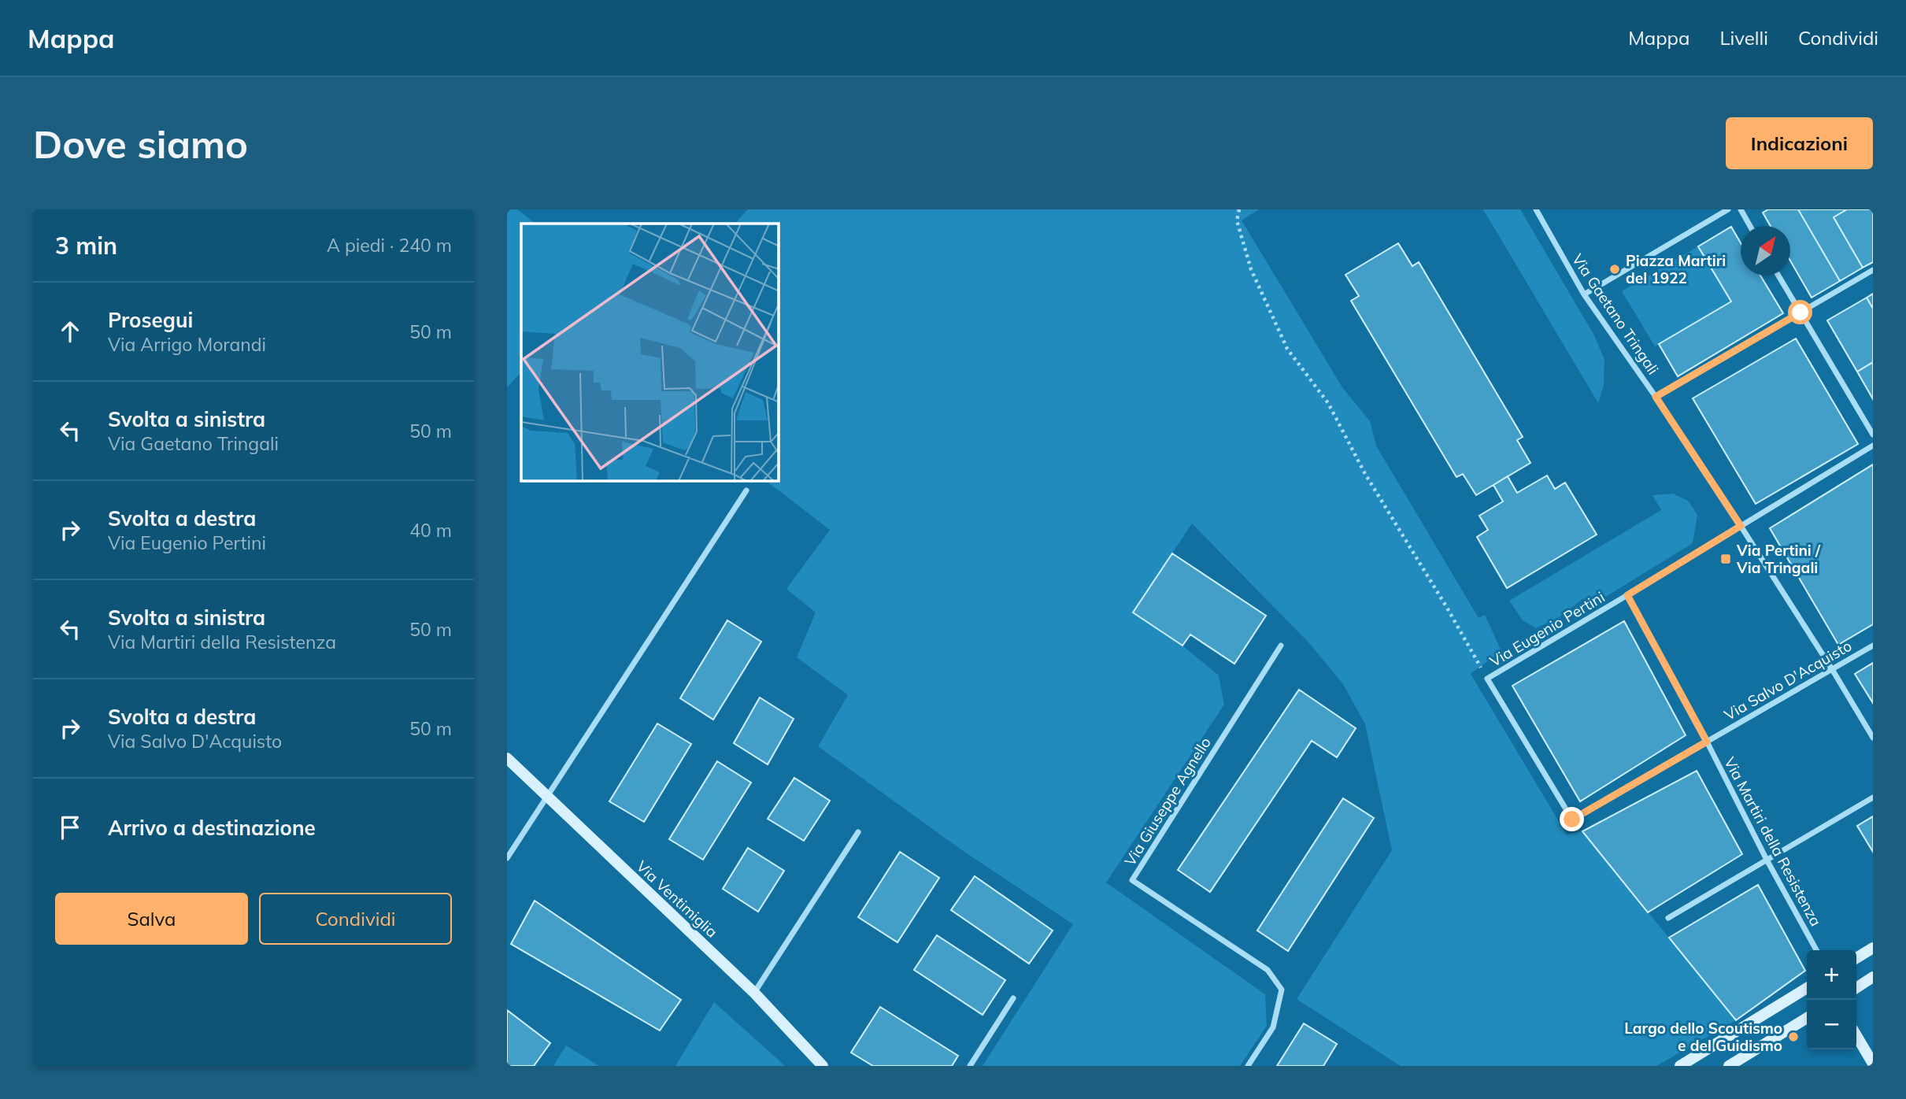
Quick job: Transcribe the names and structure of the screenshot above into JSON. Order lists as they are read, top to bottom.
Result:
{
  "streets": {
    "main road": ["Via Ventimiglia"],
    "street": [
      "Via Gaetano Tringali",
      "Via Eugenio Pertini",
      "Via Salvo D'Acquisto",
      "Via Giuseppe Agnello",
      "Via Martiri della Resistenza"
    ]
  },
  "crossings": [
    ["Via Gaetano Tringali", "Via Eugenio Pertini"],
    ["Via Gaetano Tringali", "Via Salvo D'Acquisto"],
    ["Via Eugenio Pertini", "Via Salvo D'Acquisto"],
    ["Via Eugenio Pertini", "Via Martiri della Resistenza"],
    ["Via Salvo D'Acquisto", "Via Martiri della Resistenza"]
  ],
  "places": {
    "other": ["Piazza Martiri del 1922", "Largo dello Scoutismo e del Guidismo"],
    "transit": ["Via Pertini / Via Tringali"]
  },
  "north": "top right",
  "page": {
    "header": "Mappa",
    "nav": ["Mappa", "Livelli", "Condividi"],
    "buttons": [
      "Indicazioni",
      ["Salva", "Condividi"]
    ],
    "title": "Dove siamo",
    "heading": ["3 min", "A piedi · 240 m"],
    "list": [
      ["Prosegui", "Via Arrigo Morandi", "50 m"],
      ["Svolta a sinistra", "Via Gaetano Tringali", "50 m"],
      ["Svolta a destra", "Via Eugenio Pertini", "40 m"],
      ["Svolta a sinistra", "Via Martiri della Resistenza", "50 m"],
      ["Svolta a destra", "Via Salvo D'Acquisto", "50 m"],
      "Arrivo a destinazione"
    ],
    "map_buttons": ["+", "−"]
  }
}
